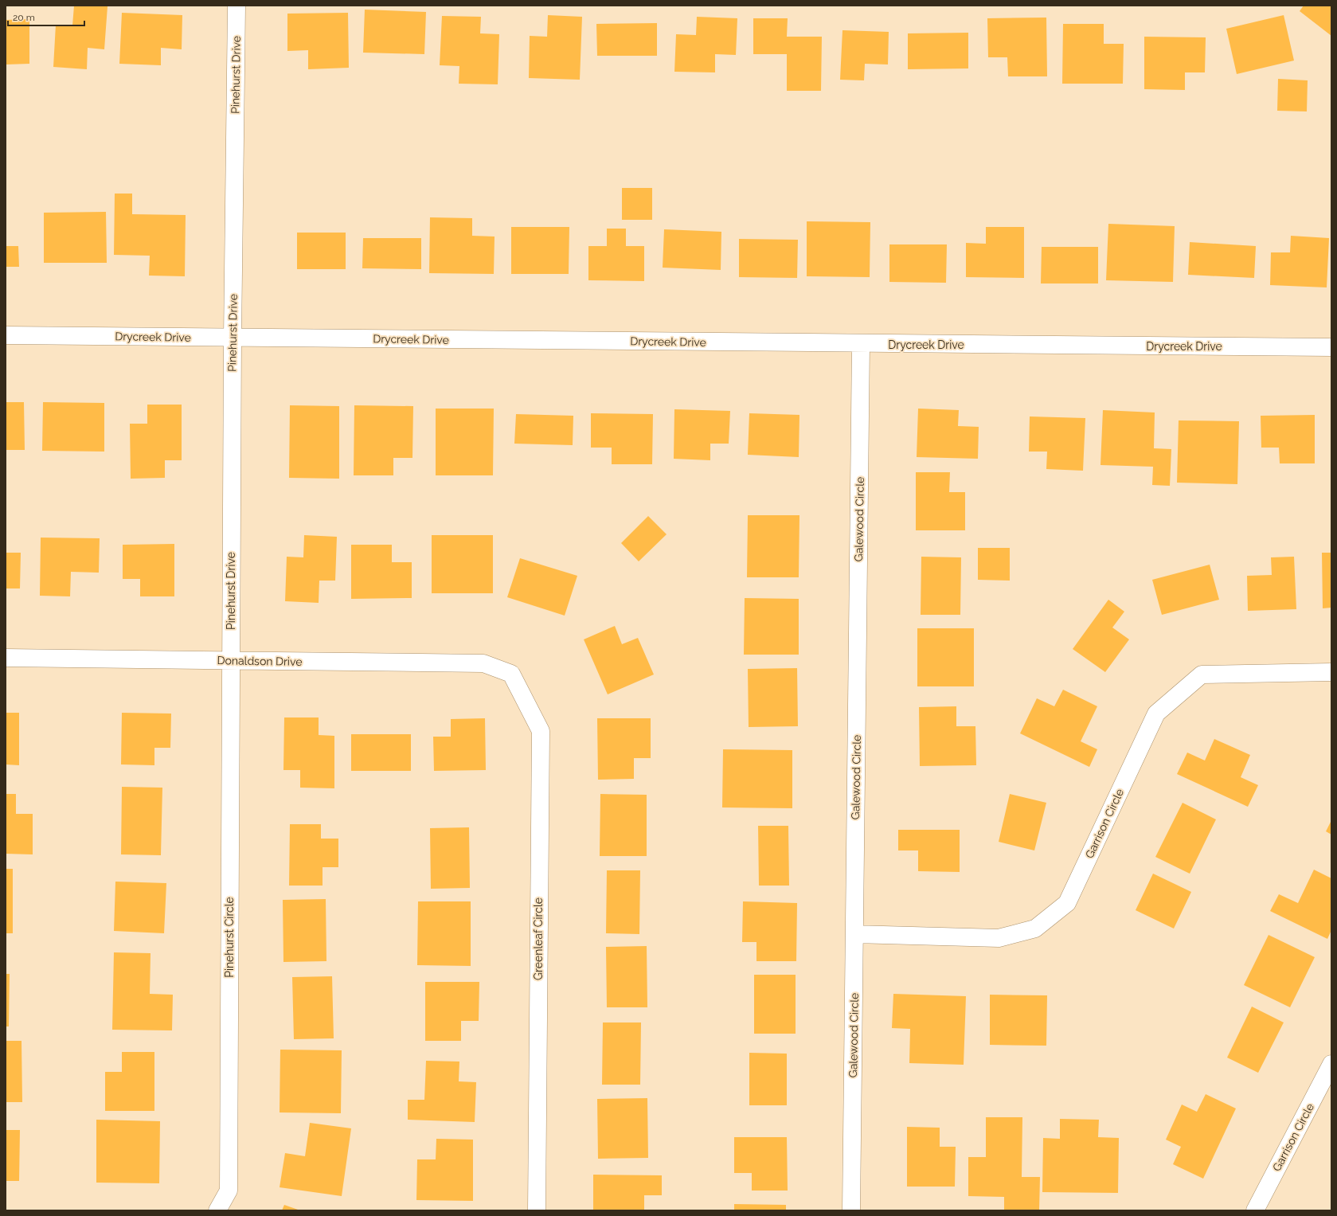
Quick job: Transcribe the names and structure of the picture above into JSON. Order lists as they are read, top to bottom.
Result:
{
  "streets": {
    "street": [
      "Pinehurst Drive",
      "Drycreek Drive",
      "Galewood Circle",
      "Donaldson Drive",
      "Garrison Circle",
      "Pinehurst Circle",
      "Greenleaf Circle"
    ]
  },
  "crossings": [
    ["Pinehurst Drive", "Drycreek Drive"],
    ["Pinehurst Drive", "Donaldson Drive"],
    ["Pinehurst Drive", "Pinehurst Circle"],
    ["Drycreek Drive", "Galewood Circle"],
    ["Galewood Circle", "Garrison Circle"],
    ["Donaldson Drive", "Pinehurst Circle"],
    ["Donaldson Drive", "Greenleaf Circle"]
  ],
  "scale_bar": "20 m"
}
